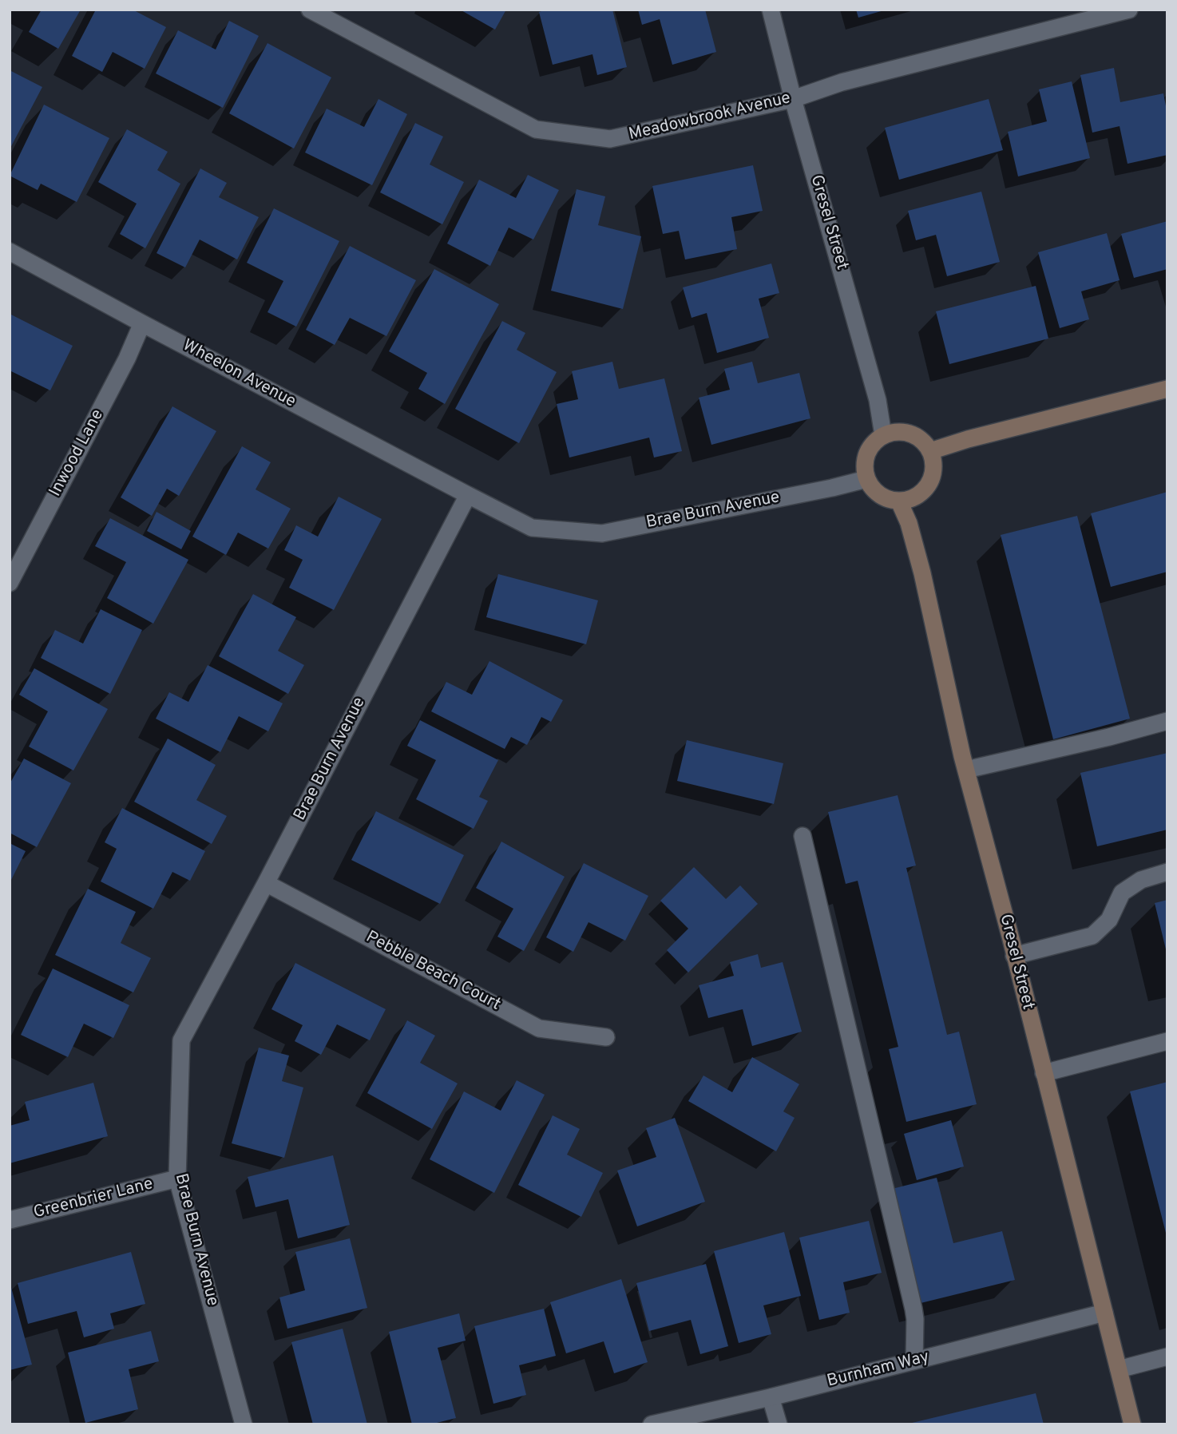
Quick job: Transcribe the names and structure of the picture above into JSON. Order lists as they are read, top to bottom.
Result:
{
  "streets": {
    "street": [
      "Meadowbrook Avenue",
      "Gresel Street",
      "Wheelon Avenue",
      "Inwood Lane",
      "Brae Burn Avenue",
      "Pebble Beach Court",
      "Greenbrier Lane",
      "Burnham Way"
    ]
  },
  "crossings": [
    ["Meadowbrook Avenue", "Gresel Street"],
    ["Gresel Street", "Brae Burn Avenue"],
    ["Gresel Street", "Burnham Way"],
    ["Wheelon Avenue", "Inwood Lane"],
    ["Wheelon Avenue", "Brae Burn Avenue"],
    ["Brae Burn Avenue", "Pebble Beach Court"],
    ["Brae Burn Avenue", "Greenbrier Lane"]
  ]
}
